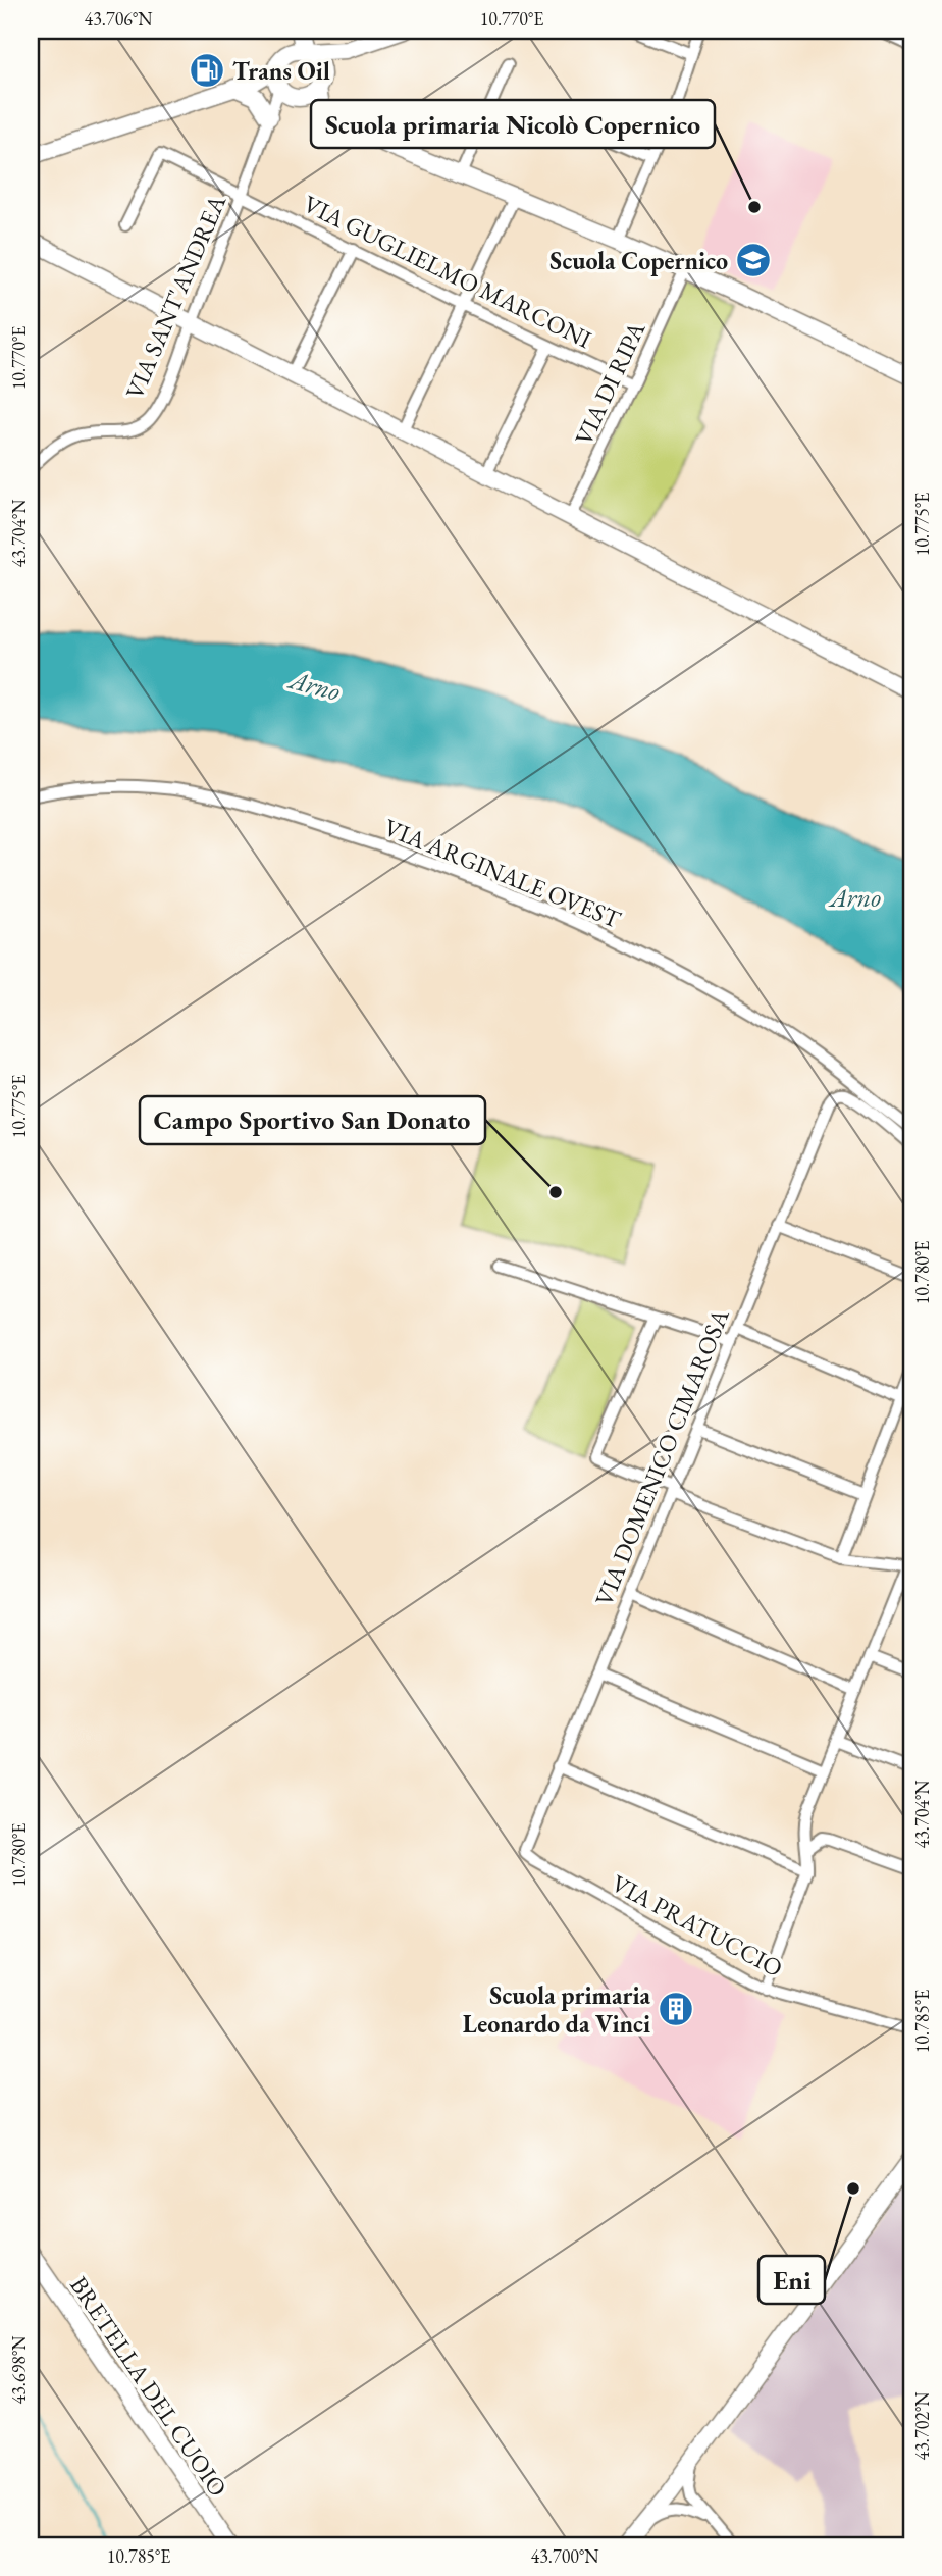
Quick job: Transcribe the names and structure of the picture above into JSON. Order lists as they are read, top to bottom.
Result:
{
  "streets": {
    "main road": ["VIA SANT'ANDREA", "BRETELLA DEL CUOIO"],
    "street": [
      "VIA GUGLIELMO MARCONI",
      "VIA DI RIPA",
      "VIA ARGINALE OVEST",
      "VIA DOMENICO CIMAROSA",
      "VIA PRATUCCIO"
    ]
  },
  "crossings": [
    ["VIA GUGLIELMO MARCONI", "VIA SANT'ANDREA"],
    ["VIA GUGLIELMO MARCONI", "VIA DI RIPA"],
    ["VIA DOMENICO CIMAROSA", "VIA PRATUCCIO"]
  ],
  "water": ["Arno"],
  "places": {
    "fuel station": ["Trans Oil"],
    "other": ["Scuola primaria Nicolò Copernico", "Campo Sportivo San Donato", "Eni"],
    "school or university": ["Scuola Copernico"],
    "building": ["Scuola primaria Leonardo da Vinci"]
  },
  "coordinates": [
    "43.706°N",
    "10.770°E",
    "10.775°E",
    "43.704°N",
    "10.780°E",
    "10.785°E",
    "43.698°N",
    "43.702°N",
    "43.700°N"
  ]
}
